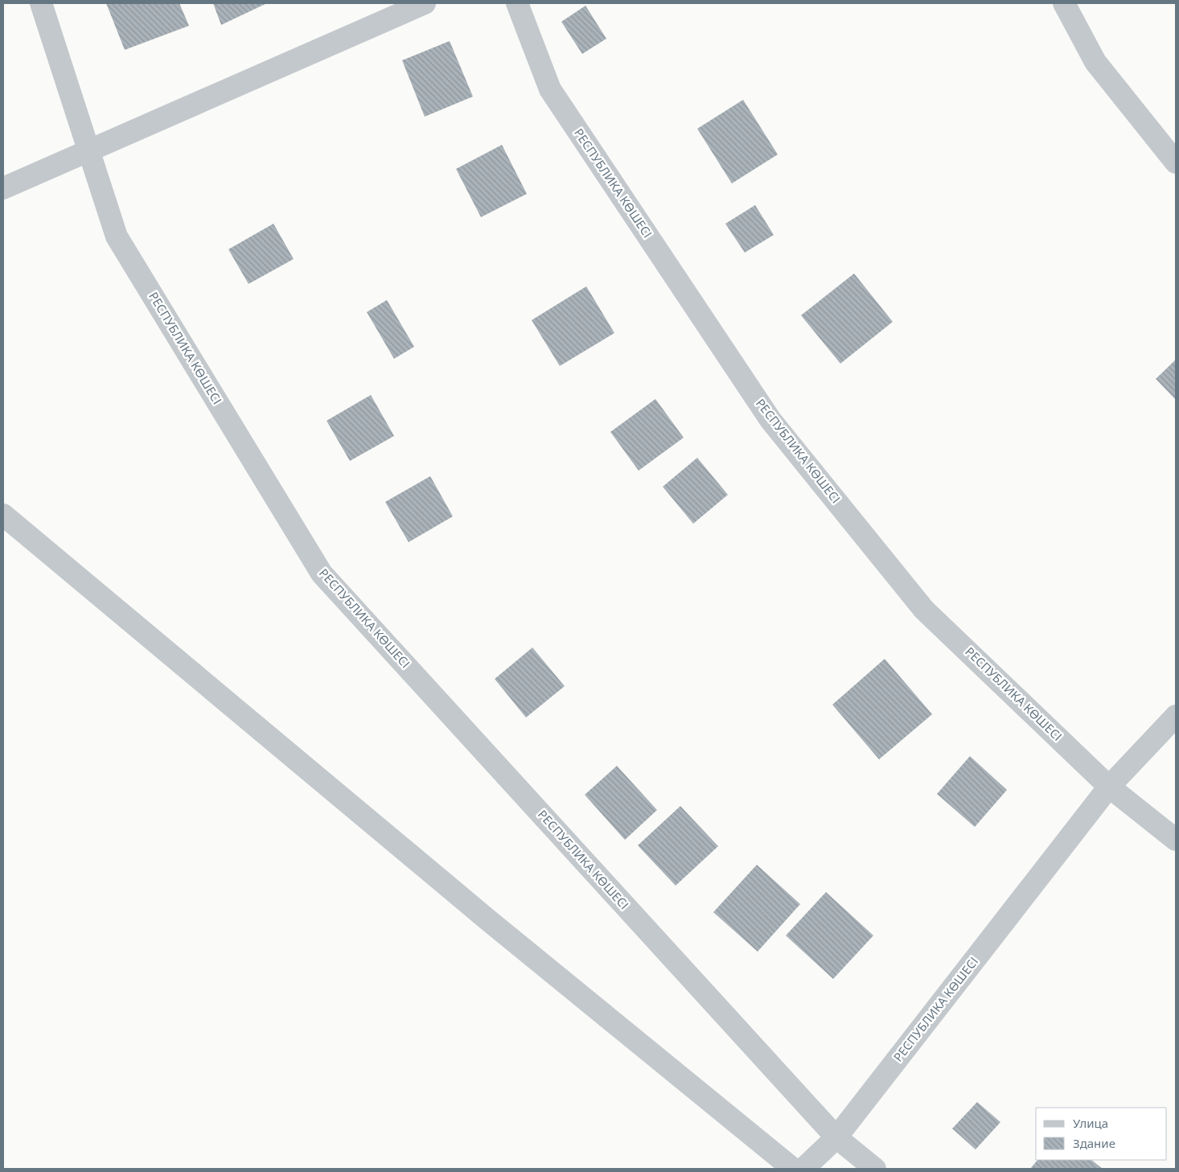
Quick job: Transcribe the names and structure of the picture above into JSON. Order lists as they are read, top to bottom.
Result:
{
  "streets": {
    "street": ["РЕСПУБЛИКА КӨШЕСІ"]
  },
  "legend": ["Улица", "Здание"]
}
